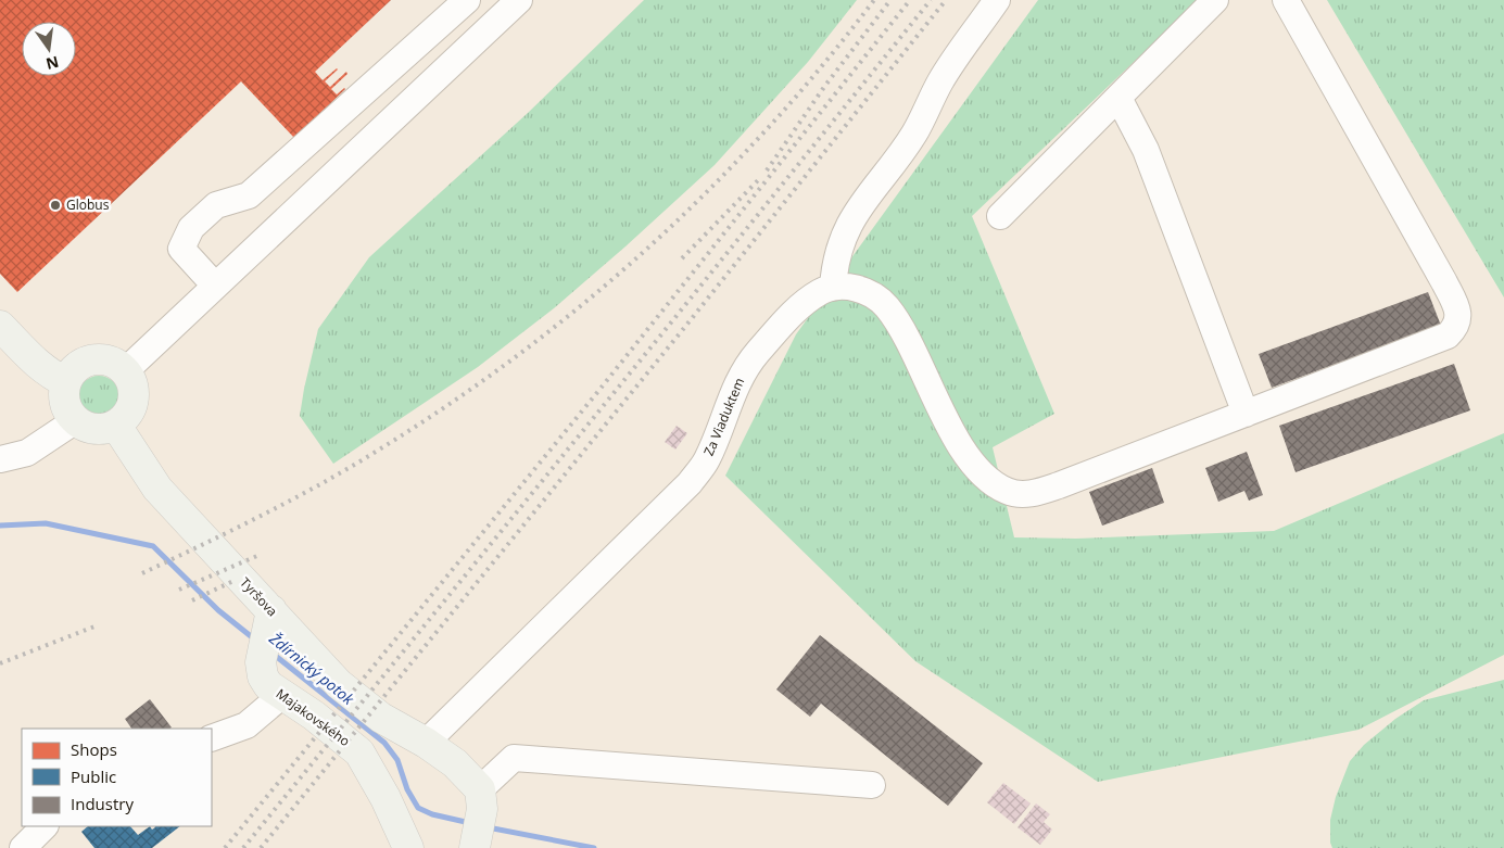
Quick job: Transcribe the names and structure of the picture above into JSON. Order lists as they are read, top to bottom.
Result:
{
  "streets": {
    "main road": ["Tyršova", "Majakovského"],
    "street": ["Za Viaduktem"]
  },
  "crossings": [
    ["Za Viaduktem", "Tyršova"],
    ["Tyršova", "Majakovského"]
  ],
  "water": ["Ždírnický potok"],
  "places": ["Globus"],
  "legend": ["Shops", "Public", "Industry"],
  "north": "bottom"
}
